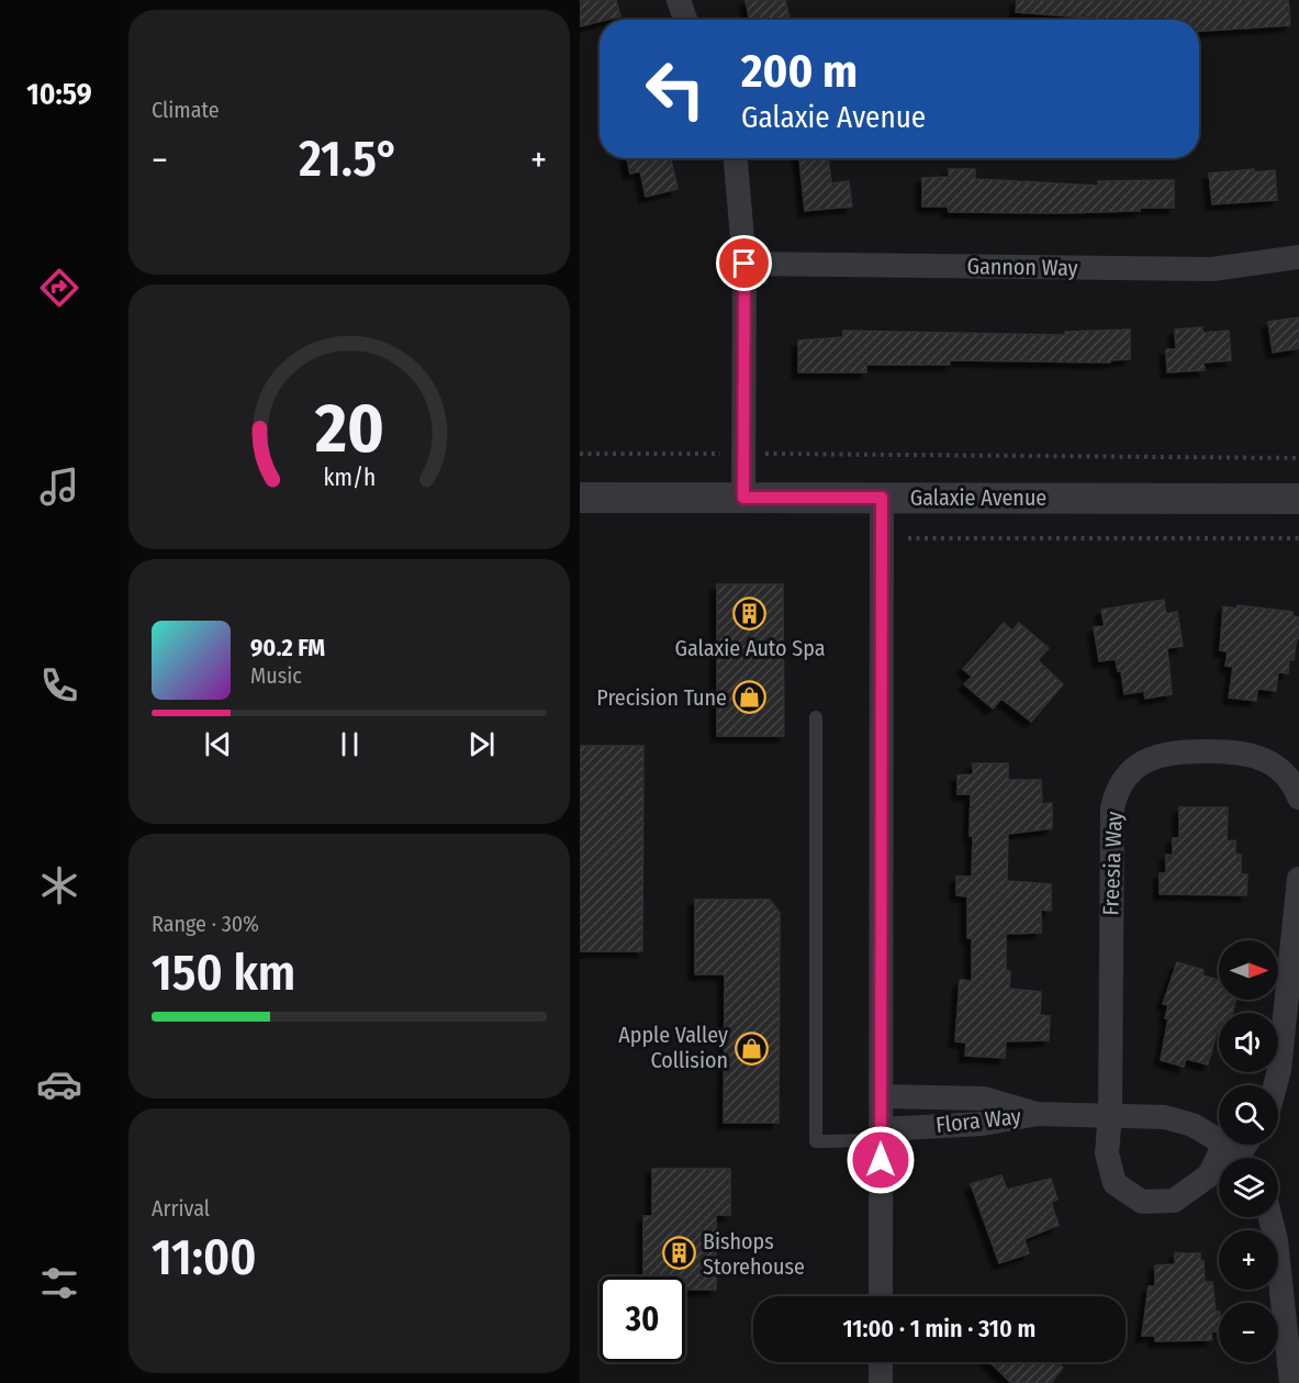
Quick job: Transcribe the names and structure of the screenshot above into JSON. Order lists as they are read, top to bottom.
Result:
{
  "streets": {
    "street": [
      "Gannon Way",
      "Galaxie Avenue",
      "Freesia Way",
      "Flora Way"
    ]
  },
  "crossings": [
    ["Freesia Way", "Flora Way"]
  ],
  "places": {
    "building": ["Galaxie Auto Spa", "Bishops Storehouse"],
    "shop": ["Precision Tune", "Apple Valley Collision"]
  },
  "north": "right",
  "page": {
    "tabs": "10:59",
    "tile": [
      "Climate",
      ["Range · 30%", "150 km"],
      ["Arrival", "11:00"]
    ],
    "turn": ["200 m", "Galaxie Avenue"],
    "heat": ["−", "21.5°", "+"],
    "song": ["90.2 FM", "Music"],
    "map_buttons": ["+", "−"],
    "limit": "30",
    "trip": "11:00 · 1 min · 310 m",
    "gauge": ["20", "km/h"]
  }
}
